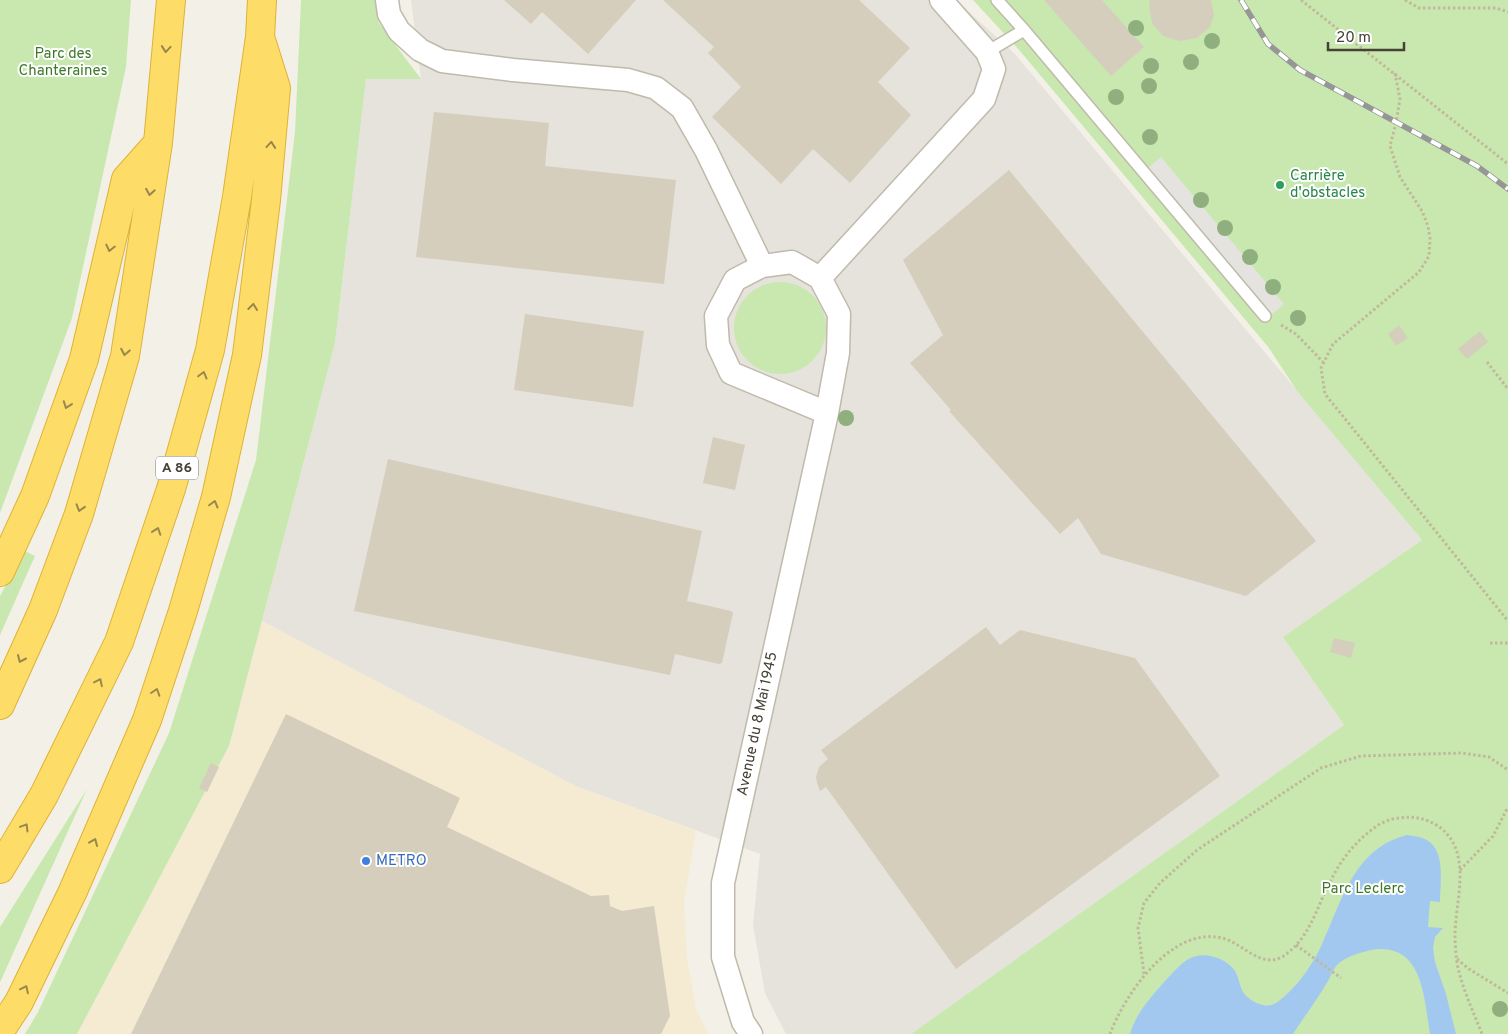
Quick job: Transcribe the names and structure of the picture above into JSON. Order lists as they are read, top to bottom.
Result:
{
  "streets": {
    "highway": ["A 86"],
    "street": ["Avenue du 8 Mai 1945"]
  },
  "parks": ["Parc des Chanteraines", "Parc Leclerc"],
  "places": ["Carrière d'obstacles", "METRO"],
  "scale_bar": "20 m"
}
